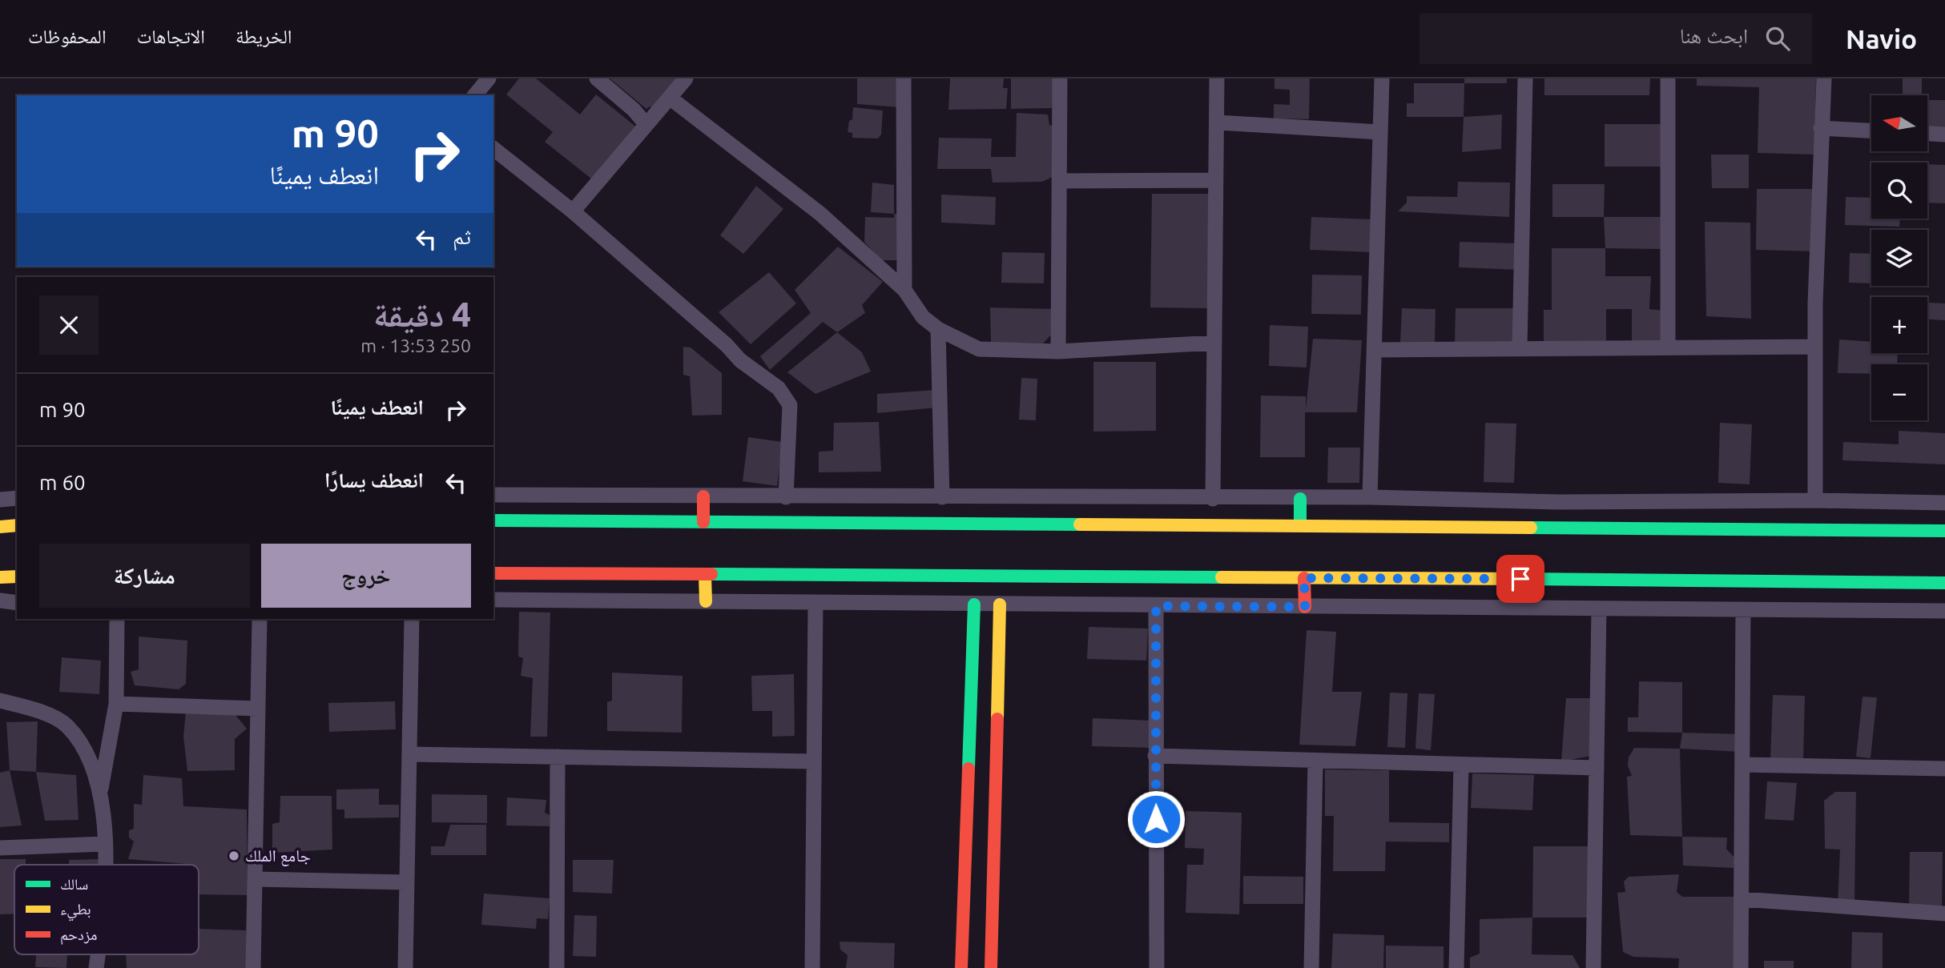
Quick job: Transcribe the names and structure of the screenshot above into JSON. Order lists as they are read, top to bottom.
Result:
{
  "places": ["جامع الملك"],
  "legend": ["سالك", "بطيء", "مزدحم"],
  "north": "left",
  "page": {
    "header": "Navio",
    "search": "ابحث هنا",
    "nav": ["الخريطة", "الاتجاهات", "المحفوظات"],
    "map_buttons": ["+", "−"],
    "turn": ["90 m", "انعطف يمينًا"],
    "then": "ثم",
    "heading": ["4 دقيقة", "250 m · 13:53"],
    "list": [
      {
        "name": "انعطف يمينًا",
        "value": "90 m"
      },
      {
        "name": "انعطف يسارًا",
        "value": "60 m"
      }
    ],
    "buttons": ["خروج", "مشاركة"]
  }
}
